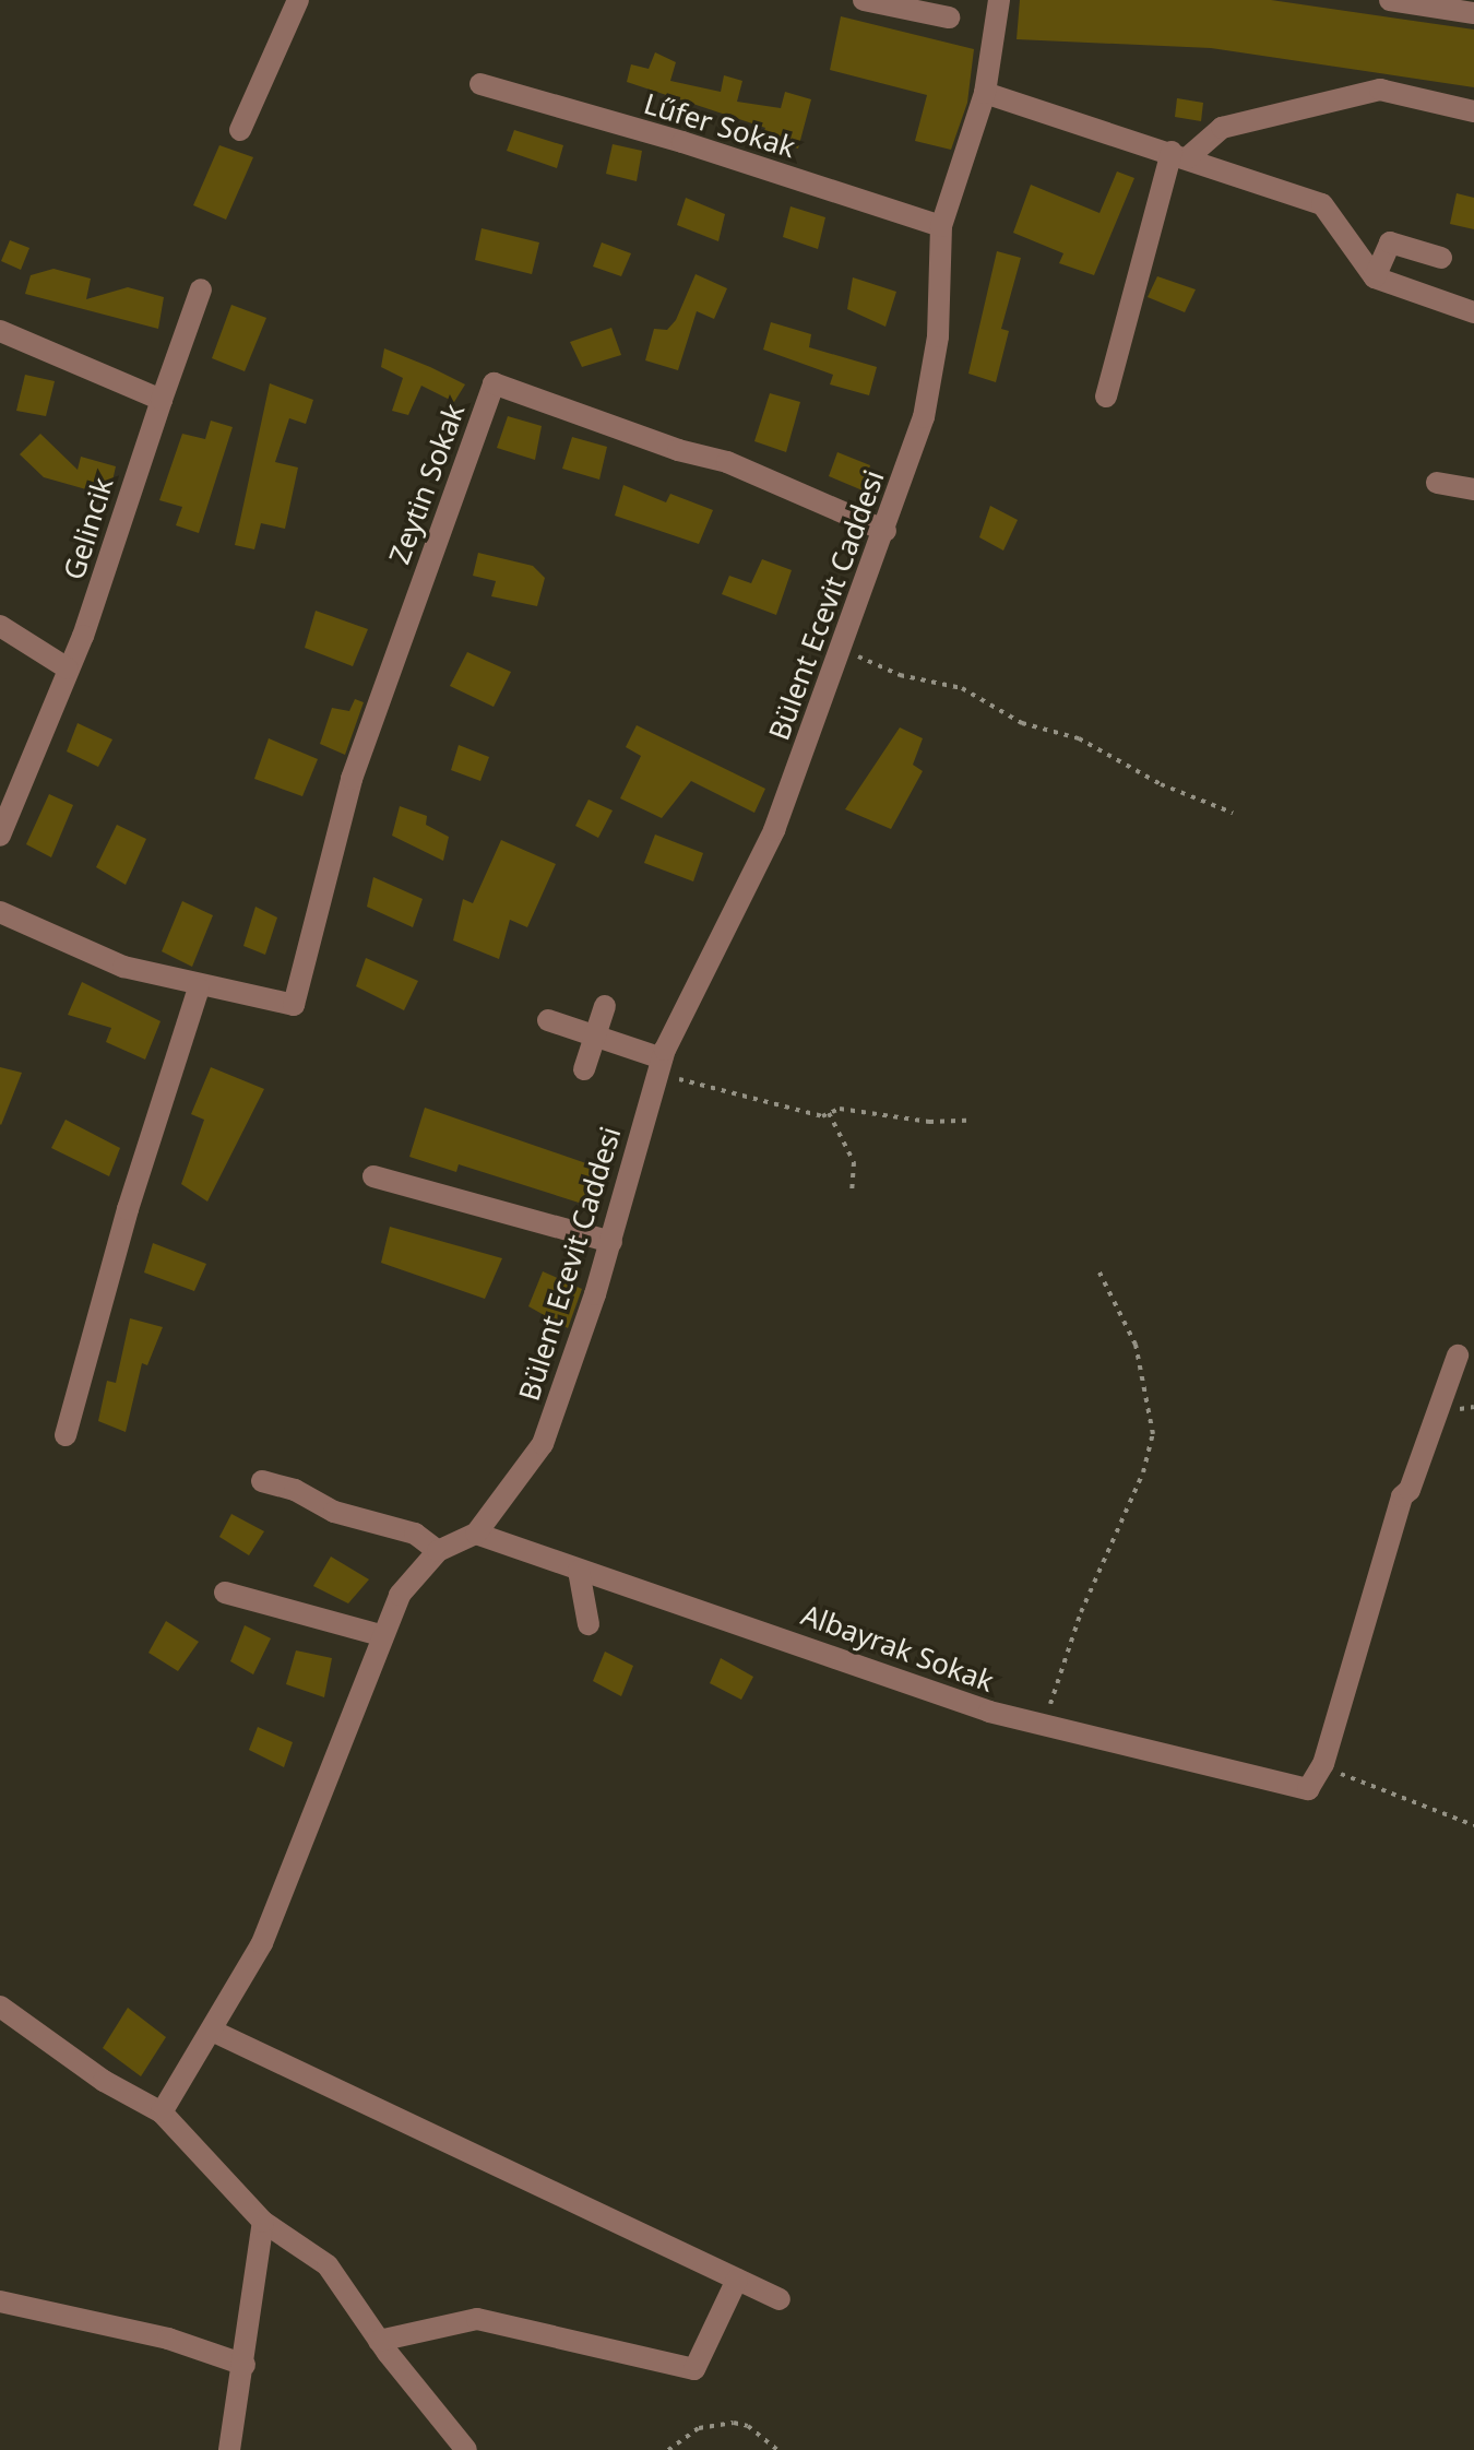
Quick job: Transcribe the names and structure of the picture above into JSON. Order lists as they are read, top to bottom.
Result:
{
  "streets": {
    "street": [
      "Lűfer Sokak",
      "Zeytin Sokak",
      "Gelincik",
      "Bülent Ecevit Caddesi",
      "Albayrak Sokak"
    ]
  },
  "crossings": [
    ["Lűfer Sokak", "Bülent Ecevit Caddesi"],
    ["Zeytin Sokak", "Bülent Ecevit Caddesi"],
    ["Bülent Ecevit Caddesi", "Albayrak Sokak"]
  ]
}
